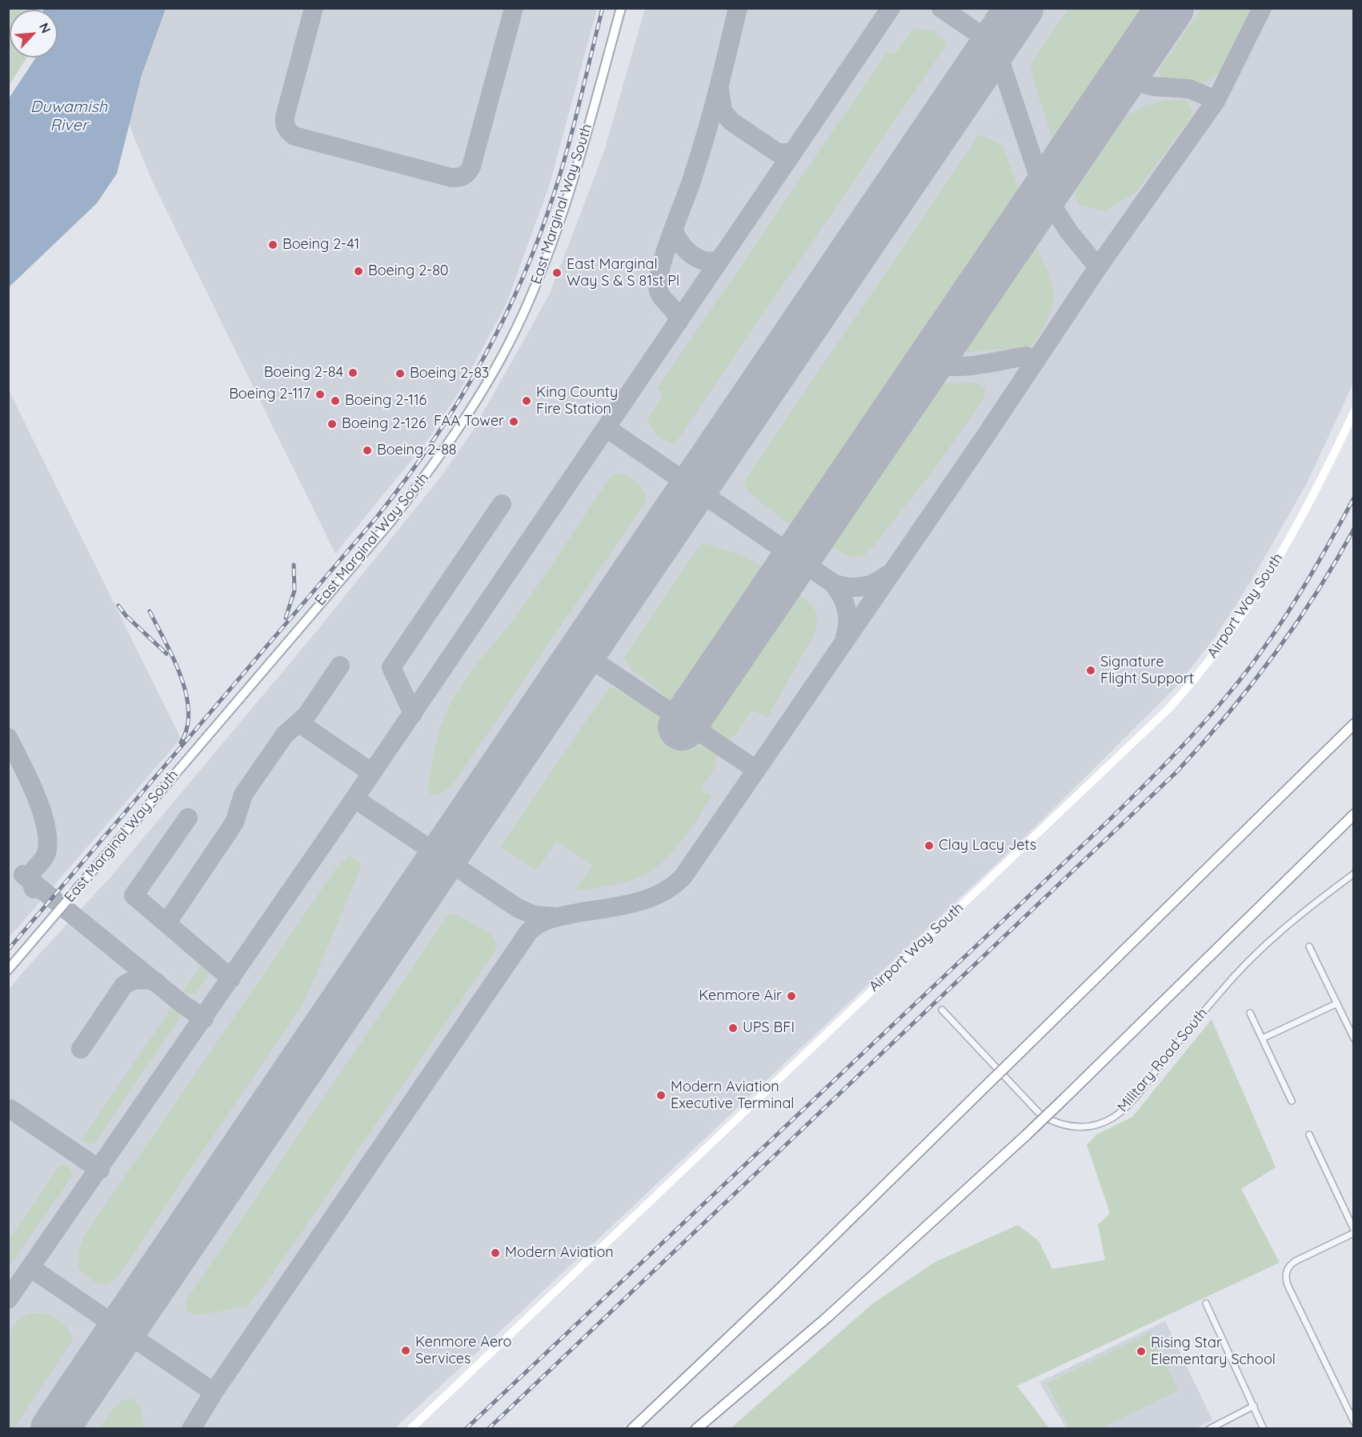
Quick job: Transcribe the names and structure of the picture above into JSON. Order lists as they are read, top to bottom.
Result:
{
  "streets": {
    "main road": ["East Marginal Way South", "Airport Way South"],
    "street": ["Military Road South"]
  },
  "water": ["Duwamish River"],
  "places": [
    "Boeing 2-41",
    "Boeing 2-80",
    "East Marginal Way S & S 81st Pl",
    "Boeing 2-84",
    "Boeing 2-83",
    "Boeing 2-117",
    "Boeing 2-116",
    "King County Fire Station",
    "FAA Tower",
    "Boeing 2-126",
    "Boeing 2-88",
    "Signature Flight Support",
    "Clay Lacy Jets",
    "Kenmore Air",
    "UPS BFI",
    "Modern Aviation Executive Terminal",
    "Modern Aviation",
    "Kenmore Aero Services",
    "Rising Star Elementary School"
  ],
  "north": "top right"
}
